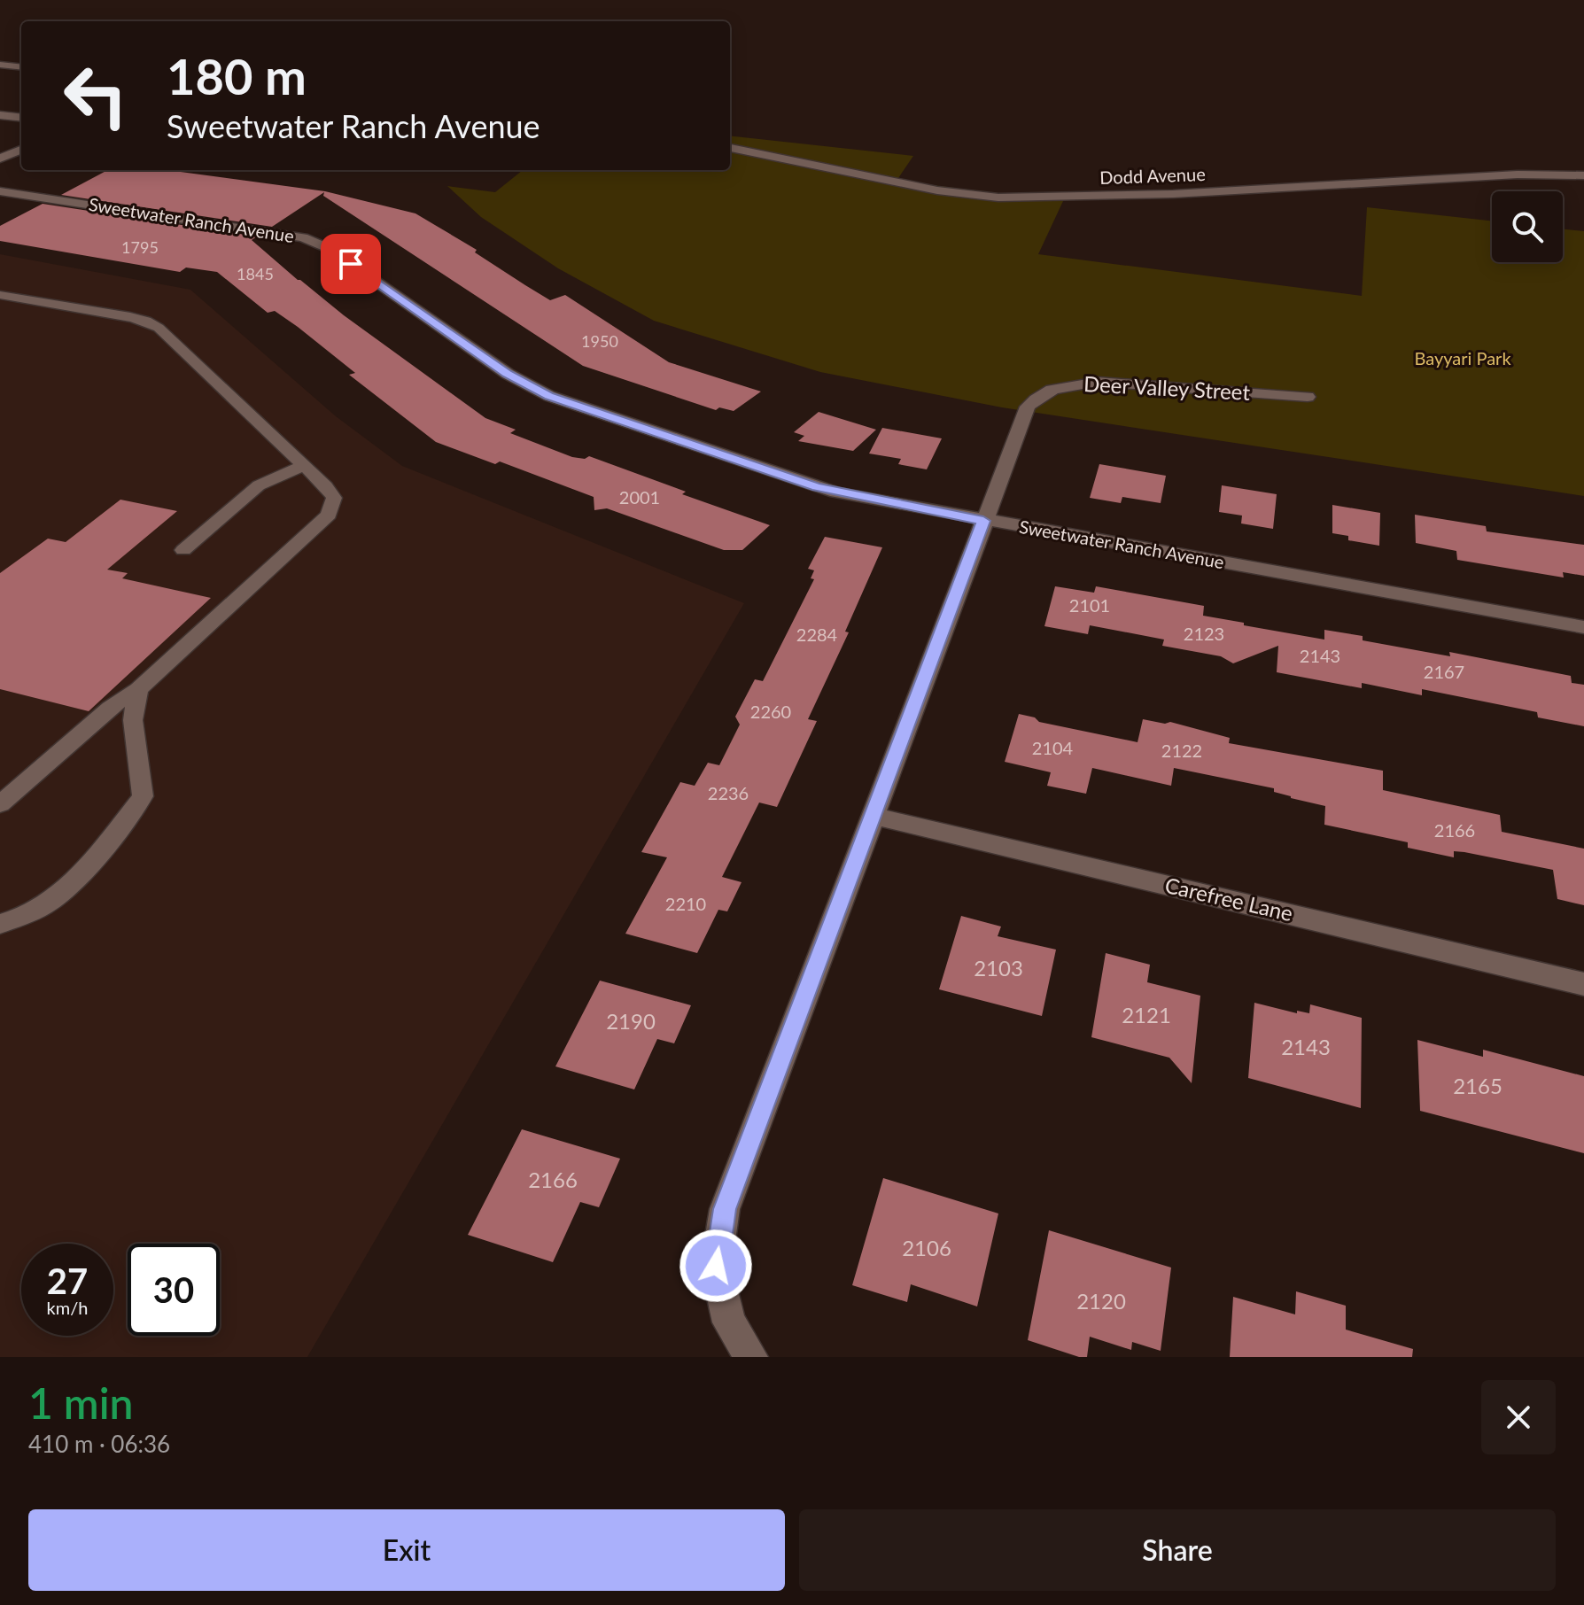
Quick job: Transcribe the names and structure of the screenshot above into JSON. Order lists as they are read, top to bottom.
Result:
{
  "streets": {
    "street": [
      "Dodd Avenue",
      "Sweetwater Ranch Avenue",
      "Deer Valley Street",
      "Carefree Lane"
    ]
  },
  "crossings": [
    ["Sweetwater Ranch Avenue", "Deer Valley Street"],
    ["Deer Valley Street", "Carefree Lane"]
  ],
  "parks": ["Bayyari Park"],
  "house_numbers": [
    "1795",
    "1845",
    "1950",
    "2001",
    "2101",
    "2123",
    "2284",
    "2143",
    "2167",
    "2260",
    "2104",
    "2122",
    "2236",
    "2166",
    "2210",
    "2103",
    "2121",
    "2190",
    "2143",
    "2165",
    "2166",
    "2106",
    "2120"
  ],
  "page": {
    "turn": ["180 m", "Sweetwater Ranch Avenue"],
    "speed": "27 km/h",
    "limit": "30",
    "heading": ["1 min", "410 m · 06:36"],
    "buttons": ["Exit", "Share"]
  }
}
